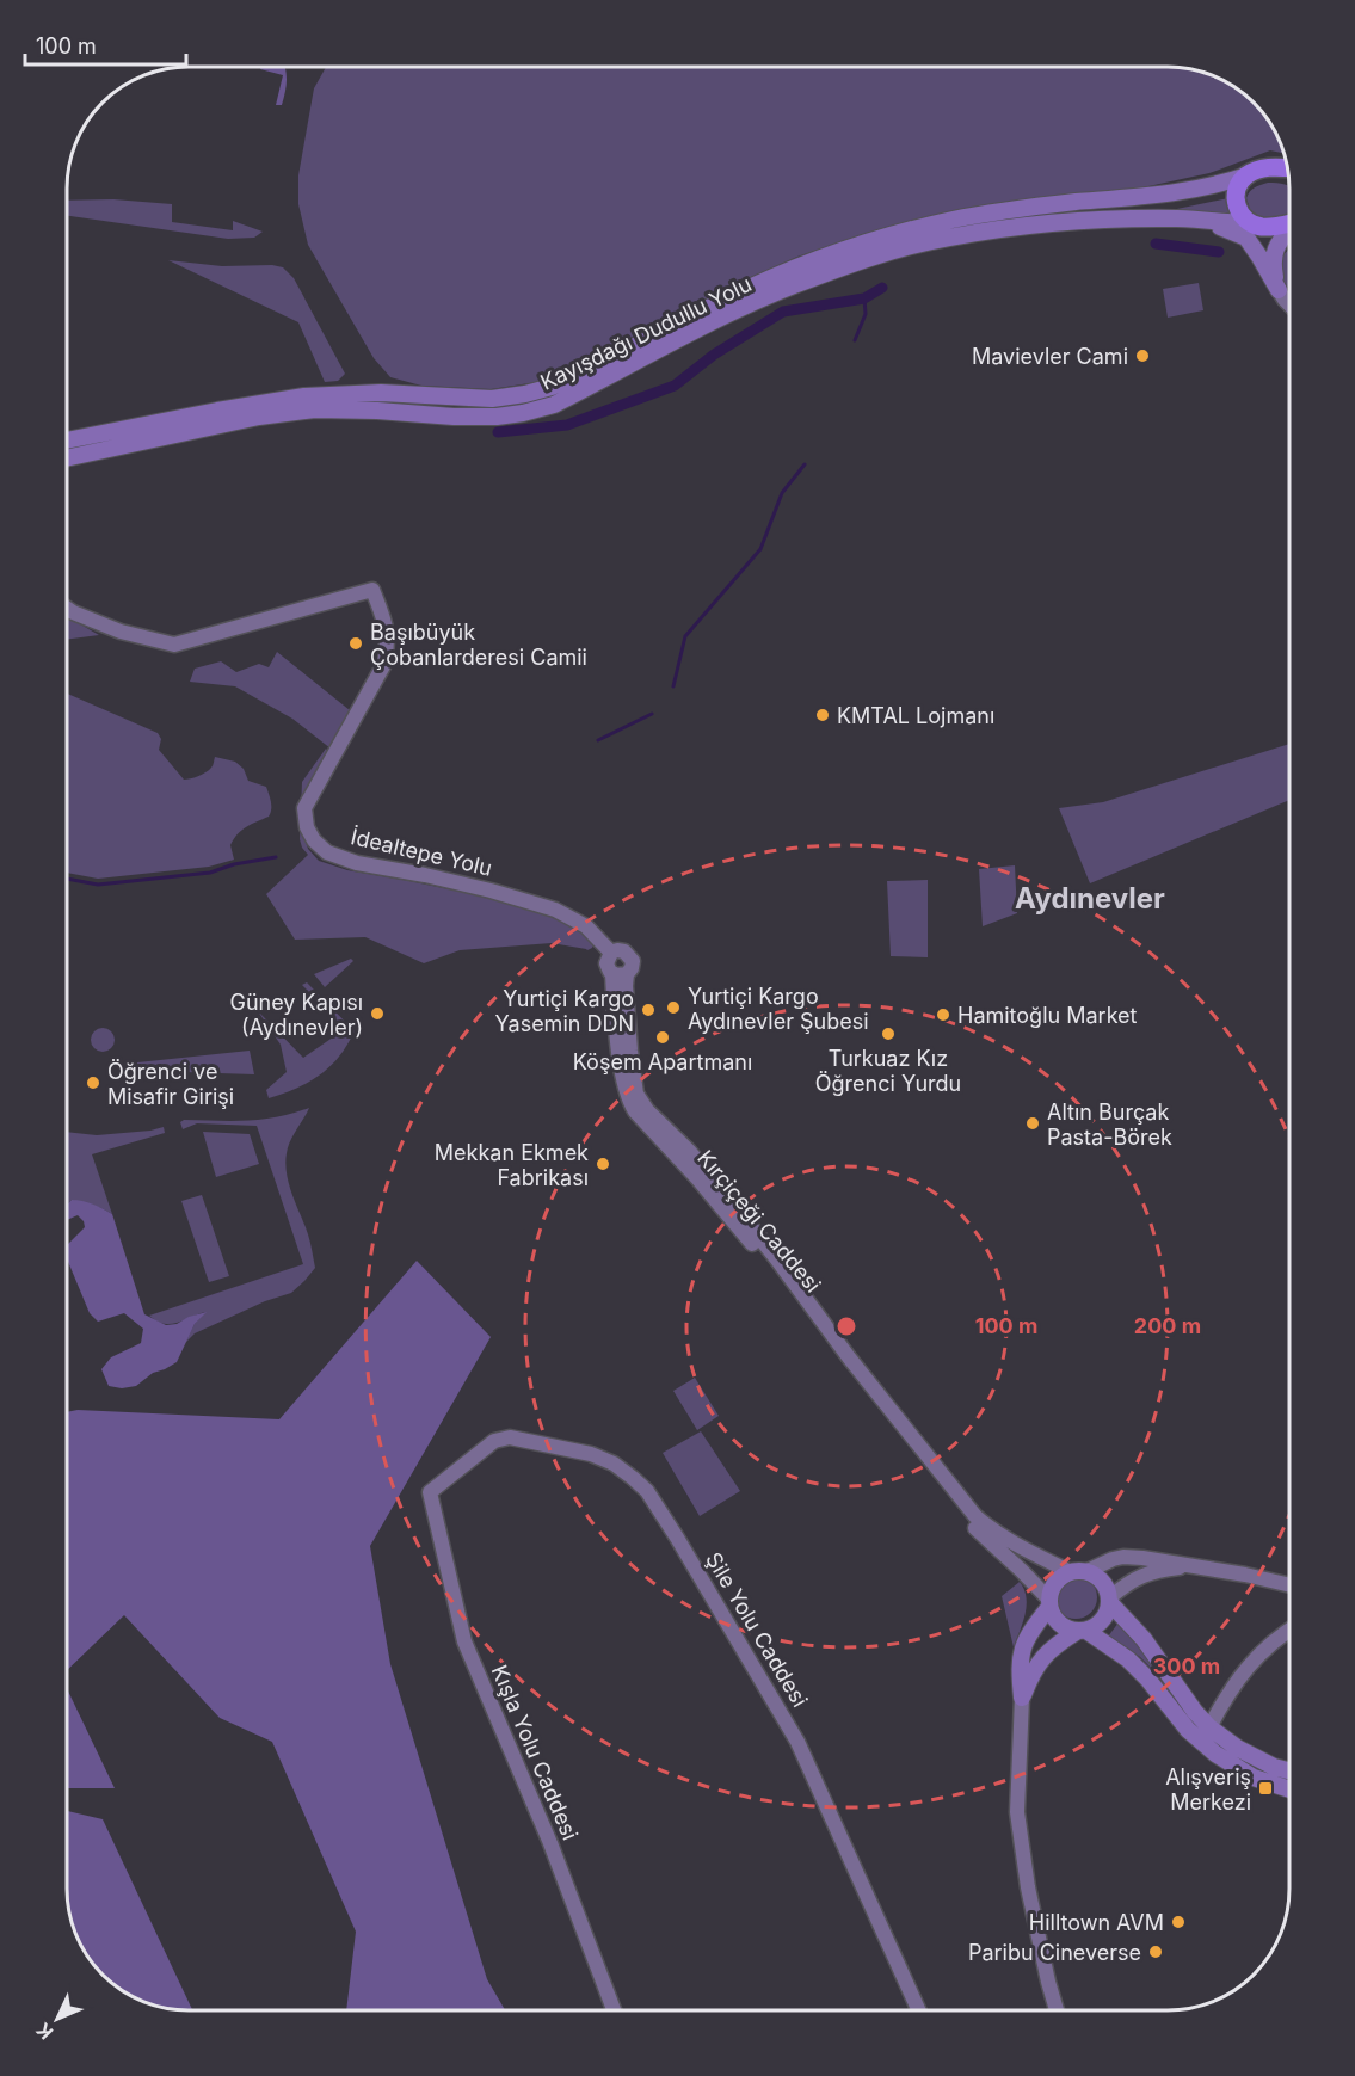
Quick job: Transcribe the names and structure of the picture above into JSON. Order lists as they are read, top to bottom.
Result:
{
  "streets": {
    "main road": [
      "Kayışdağı Dudullu Yolu",
      "İdealtepe Yolu",
      "Kırçiçeği Caddesi",
      "Şile Yolu Caddesi",
      "Kışla Yolu Caddesi"
    ]
  },
  "crossings": [
    ["İdealtepe Yolu", "Kırçiçeği Caddesi"],
    ["Şile Yolu Caddesi", "Kışla Yolu Caddesi"]
  ],
  "districts": ["Aydınevler"],
  "places": {
    "other": [
      "Mavievler Cami",
      "Başıbüyük Çobanlarderesi Camii",
      "KMTAL Lojmanı",
      "Yurtiçi Kargo Aydınevler Şubesi",
      "Yurtiçi Kargo Yasemin DDN",
      "Güney Kapısı (Aydınevler)",
      "Hamitoğlu Market",
      "Turkuaz Kız Öğrenci Yurdu",
      "Köşem Apartmanı",
      "Öğrenci ve Misafir Girişi",
      "Altın Burçak Pasta-Börek",
      "Mekkan Ekmek Fabrikası",
      "Hilltown AVM",
      "Paribu Cineverse"
    ],
    "transit": ["Alışveriş Merkezi"]
  },
  "scale_bar": "100 m",
  "north": "bottom left",
  "rings": ["100 m", "200 m", "300 m"]
}
